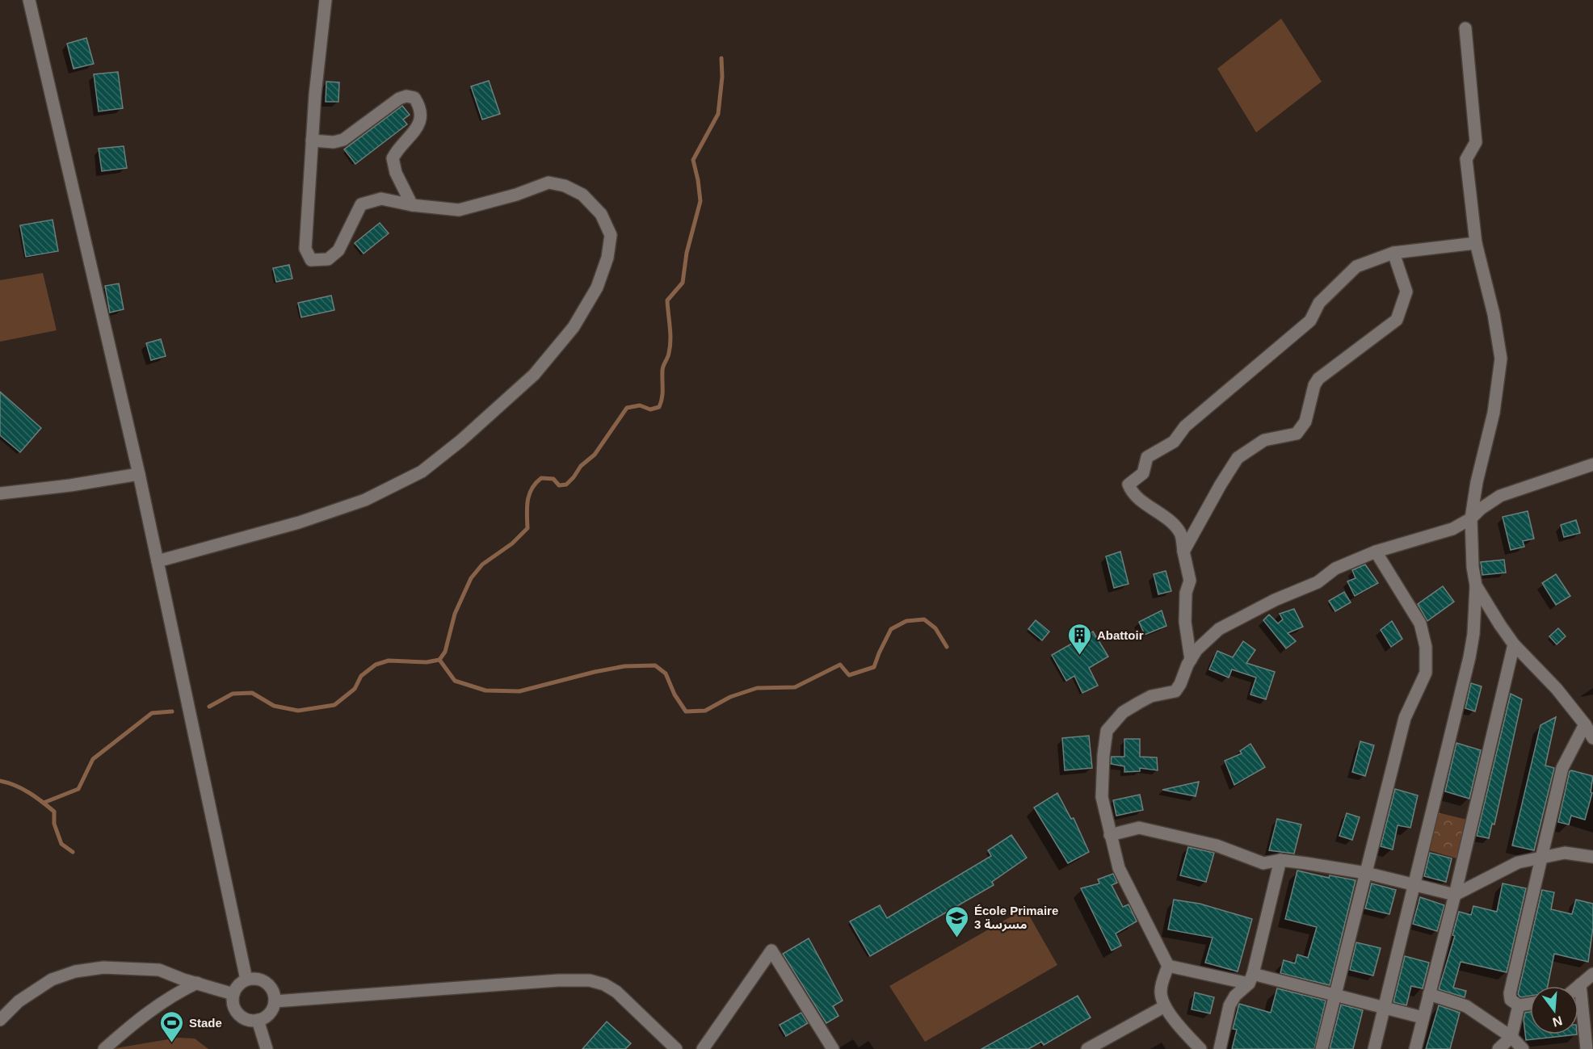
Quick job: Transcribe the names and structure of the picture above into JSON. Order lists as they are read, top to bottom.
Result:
{
  "places": {
    "building": ["Abattoir"],
    "school or university": ["École Primaire 3 مسرسة"],
    "sports": ["Stade"]
  },
  "north": "bottom"
}
